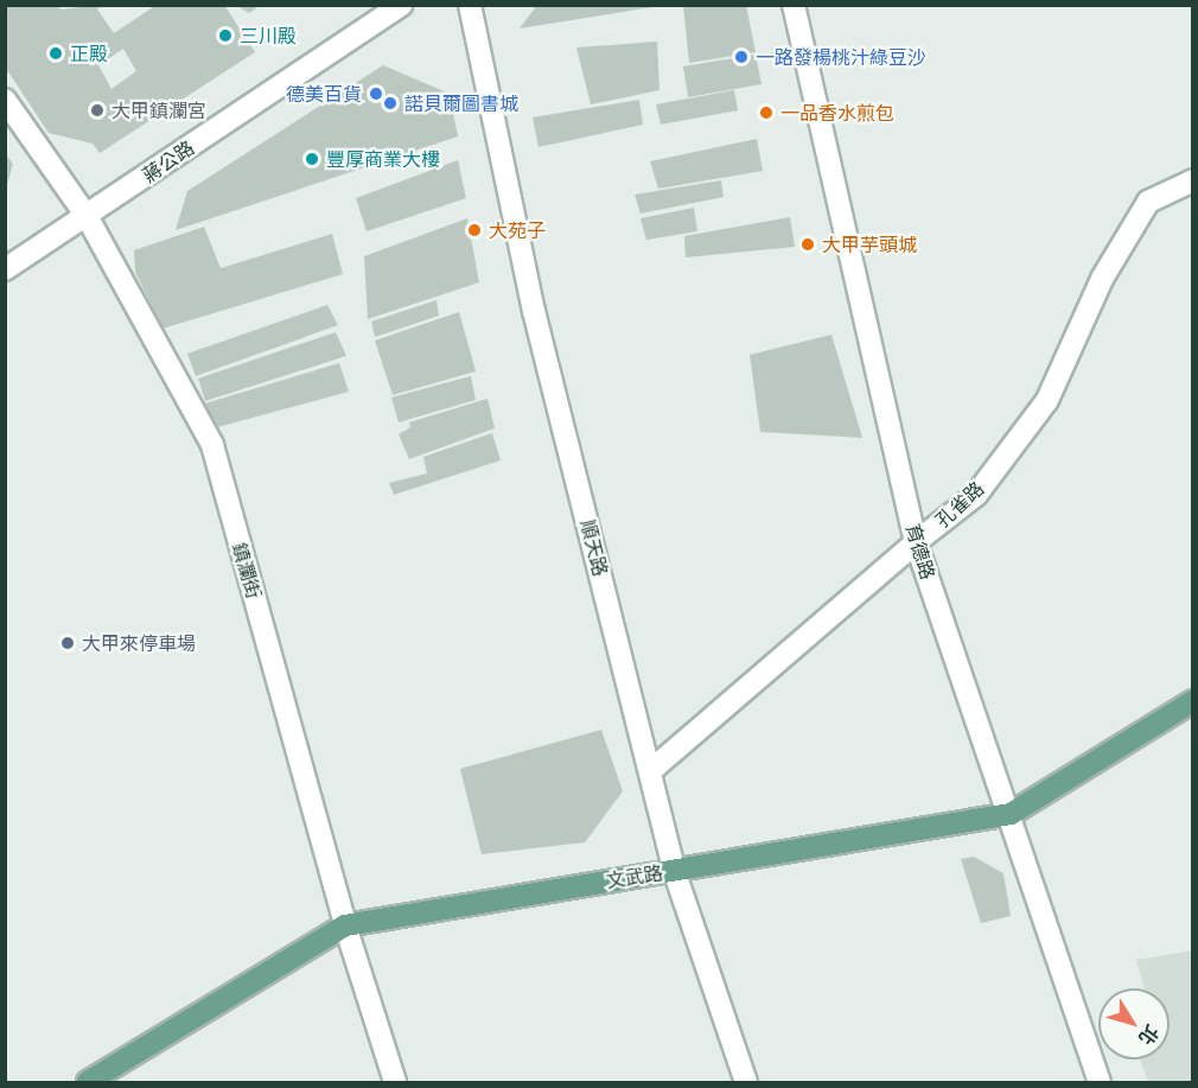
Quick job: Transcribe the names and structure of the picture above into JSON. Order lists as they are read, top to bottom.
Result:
{
  "streets": {
    "main road": ["文武路"],
    "street": [
      "蔣公路",
      "孔雀路",
      "順天路",
      "育德路",
      "鎮瀾街"
    ]
  },
  "crossings": [
    ["蔣公路", "鎮瀾街"],
    ["孔雀路", "順天路"],
    ["孔雀路", "育德路"],
    ["順天路", "文武路"],
    ["育德路", "文武路"],
    ["鎮瀾街", "文武路"]
  ],
  "places": [
    "三川殿",
    "正殿",
    "一路發楊桃汁綠豆沙",
    "德美百貨",
    "諾貝爾圖書城",
    "大甲鎮瀾宮",
    "一品香水煎包",
    "豐厚商業大樓",
    "大苑子",
    "大甲芋頭城",
    "大甲來停車場"
  ],
  "north": "bottom right"
}
